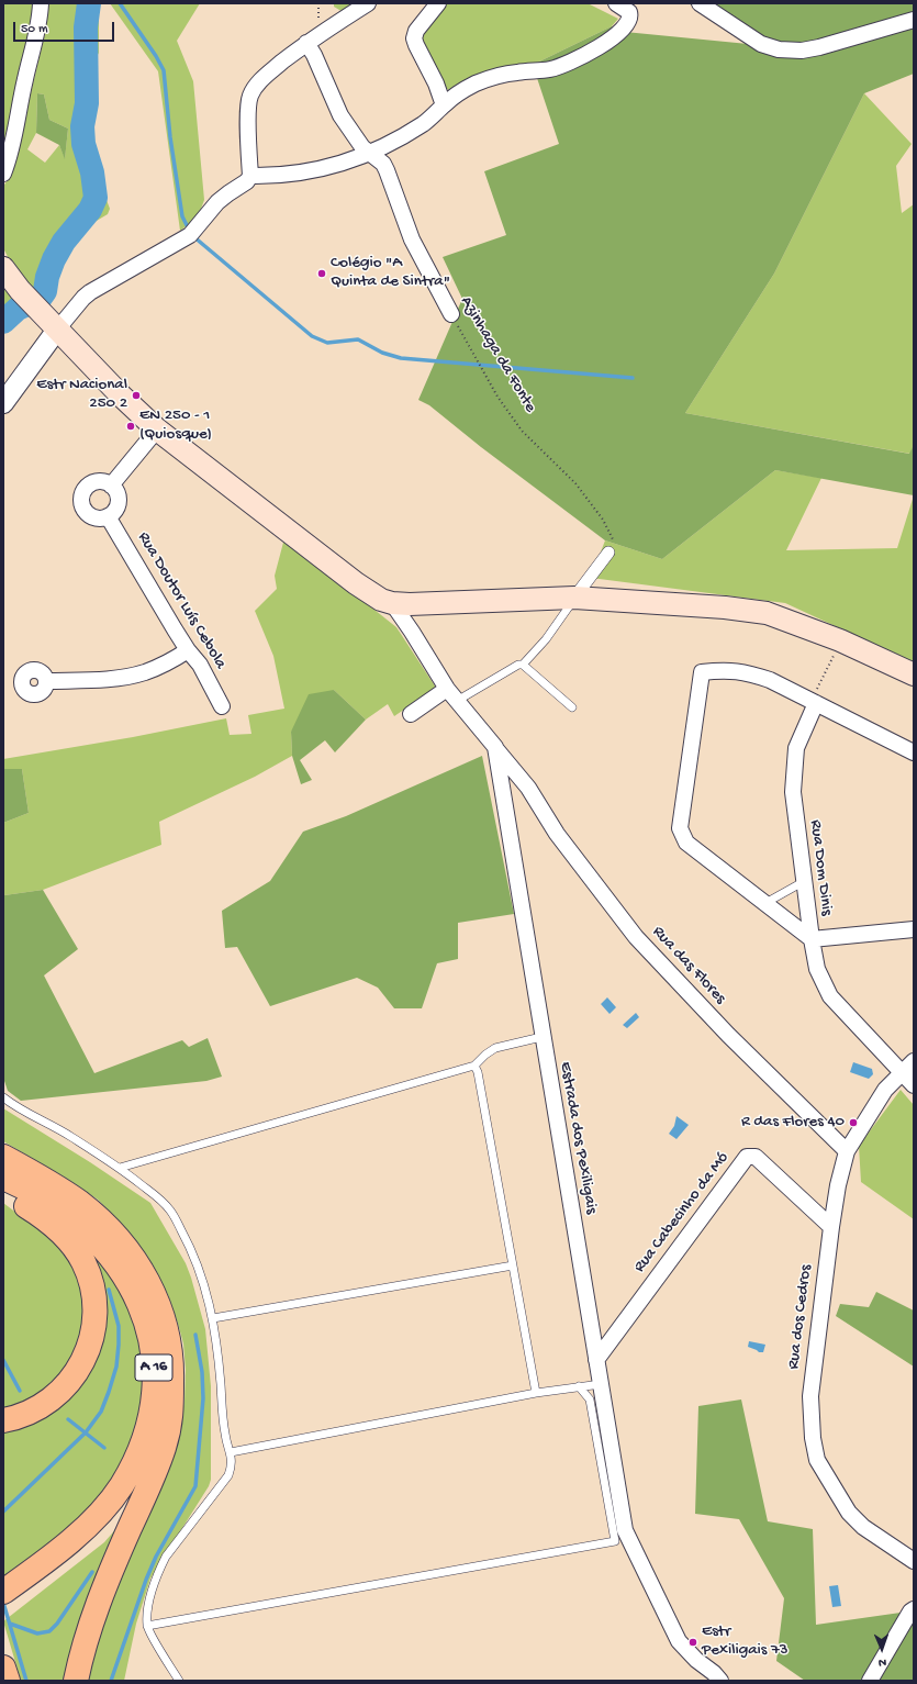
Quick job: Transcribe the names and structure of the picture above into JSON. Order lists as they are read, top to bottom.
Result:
{
  "streets": {
    "highway": ["A 16"],
    "street": [
      "Azinhaga da Fonte",
      "Rua Doutor Luís Cebola",
      "Rua Dom Dinis",
      "Rua das Flores",
      "Estrada dos Pexiligais",
      "Rua Cabecinho da Mó",
      "Rua dos Cedros"
    ]
  },
  "crossings": [
    ["Rua das Flores", "Estrada dos Pexiligais"],
    ["Rua das Flores", "Rua dos Cedros"],
    ["Estrada dos Pexiligais", "Rua Cabecinho da Mó"],
    ["Rua Cabecinho da Mó", "Rua dos Cedros"]
  ],
  "places": [
    "Colégio \"A Quinta de Sintra\"",
    "Estr Nacional 250 2",
    "EN 250 - 1 (Quiosque)",
    "R das Flores 40",
    "Estr Pexiligais 73"
  ],
  "scale_bar": "50 m",
  "north": "bottom"
}
